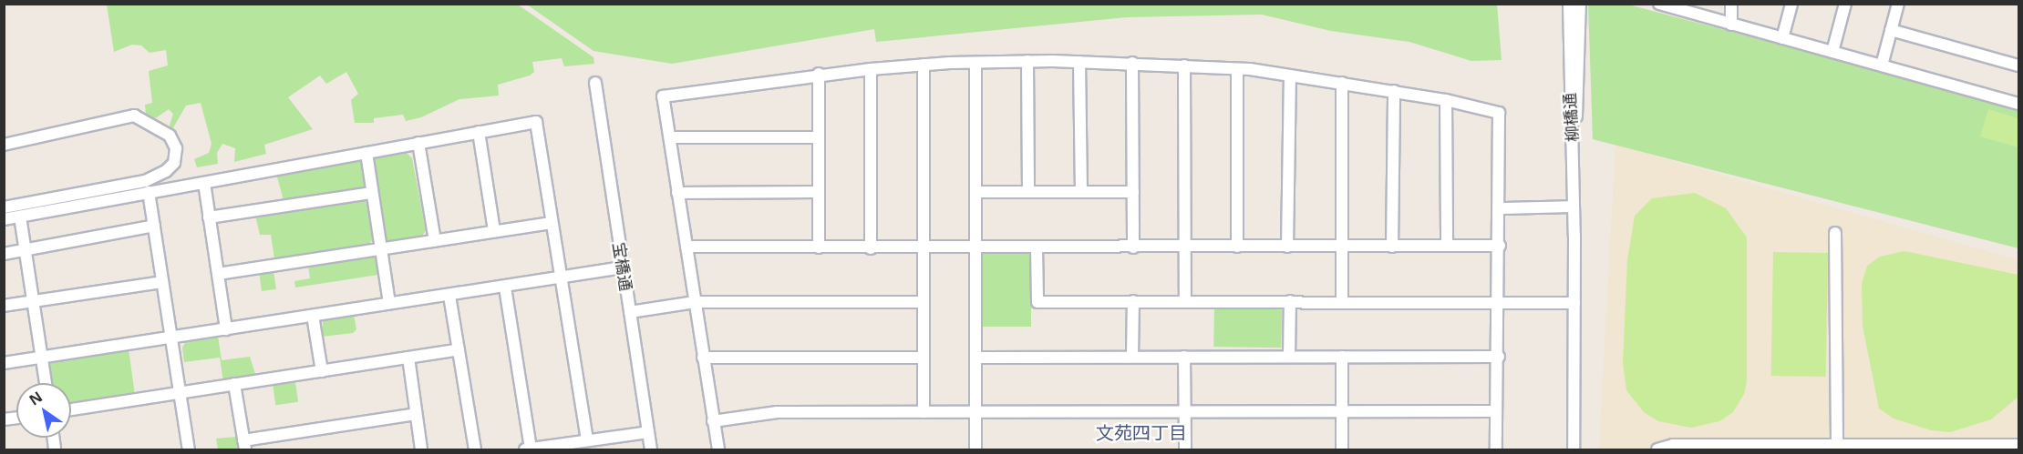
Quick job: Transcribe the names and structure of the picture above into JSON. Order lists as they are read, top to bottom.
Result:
{
  "streets": {
    "street": ["柳橋通", "宝橋通"]
  },
  "districts": ["文苑四丁目"],
  "north": "top left"
}
